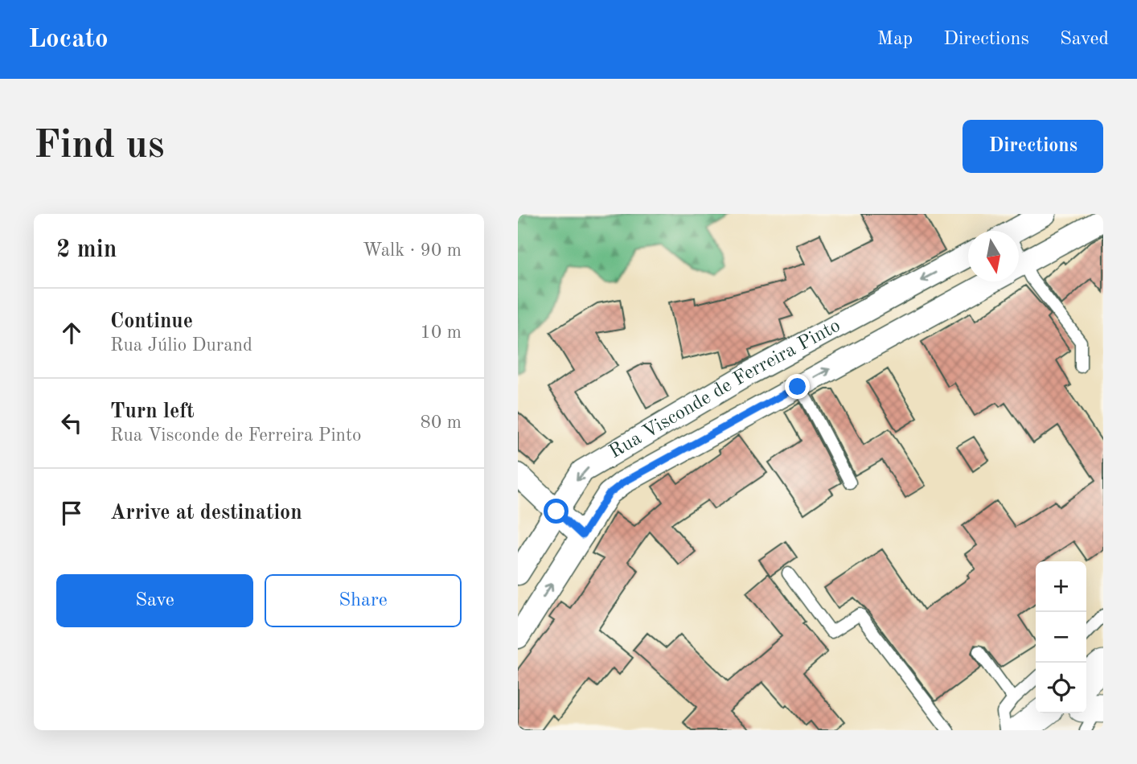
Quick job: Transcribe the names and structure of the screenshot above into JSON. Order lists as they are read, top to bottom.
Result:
{
  "streets": {
    "street": ["Rua Visconde de Ferreira Pinto"]
  },
  "north": "bottom",
  "page": {
    "header": "Locato",
    "nav": ["Map", "Directions", "Saved"],
    "buttons": [
      "Directions",
      ["Save", "Share"]
    ],
    "title": "Find us",
    "heading": ["2 min", "Walk · 90 m"],
    "list": [
      ["Continue", "Rua Júlio Durand", "10 m"],
      ["Turn left", "Rua Visconde de Ferreira Pinto", "80 m"],
      "Arrive at destination"
    ],
    "map_buttons": ["+", "−"]
  }
}
